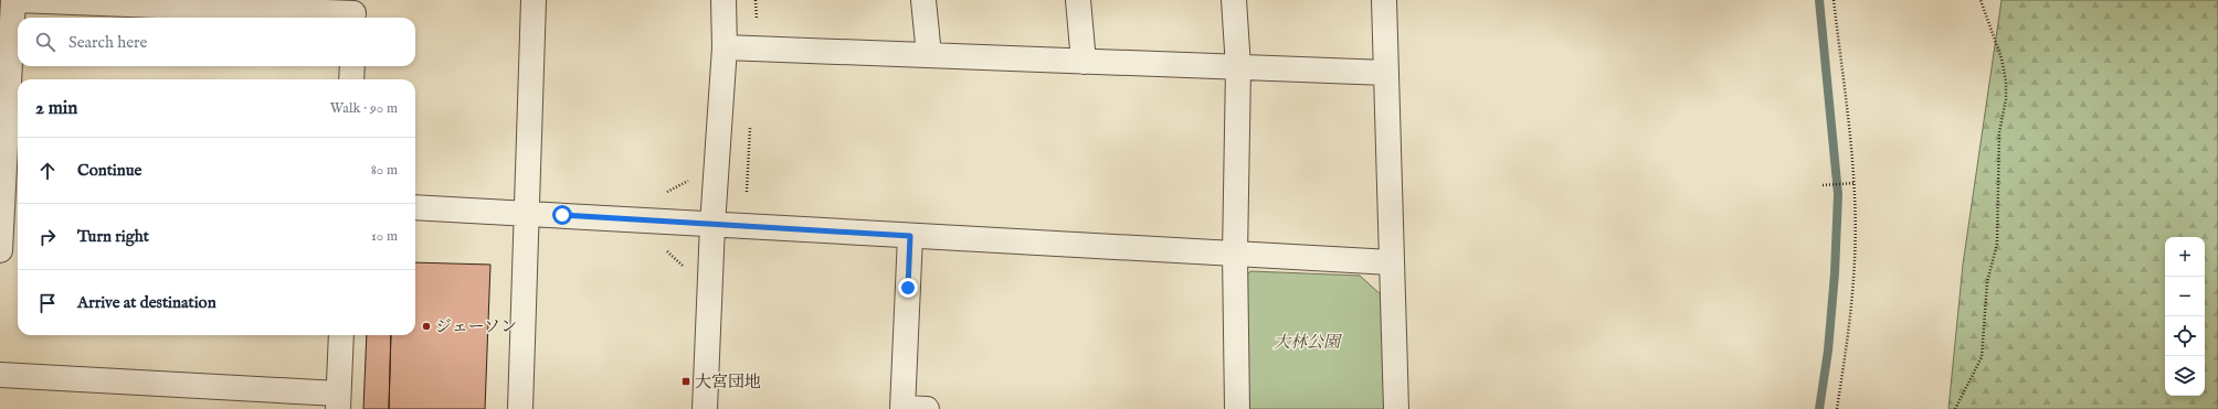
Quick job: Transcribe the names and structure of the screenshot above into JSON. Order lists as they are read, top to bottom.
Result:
{
  "parks": ["大林公園"],
  "places": {
    "other": ["ジェーソン"],
    "transit": ["大宮団地"]
  },
  "page": {
    "search": "Search here",
    "heading": ["2 min", "Walk · 90 m"],
    "list": [
      ["Continue", "80 m"],
      ["Turn right", "10 m"],
      "Arrive at destination"
    ],
    "map_buttons": ["+", "−"]
  }
}
